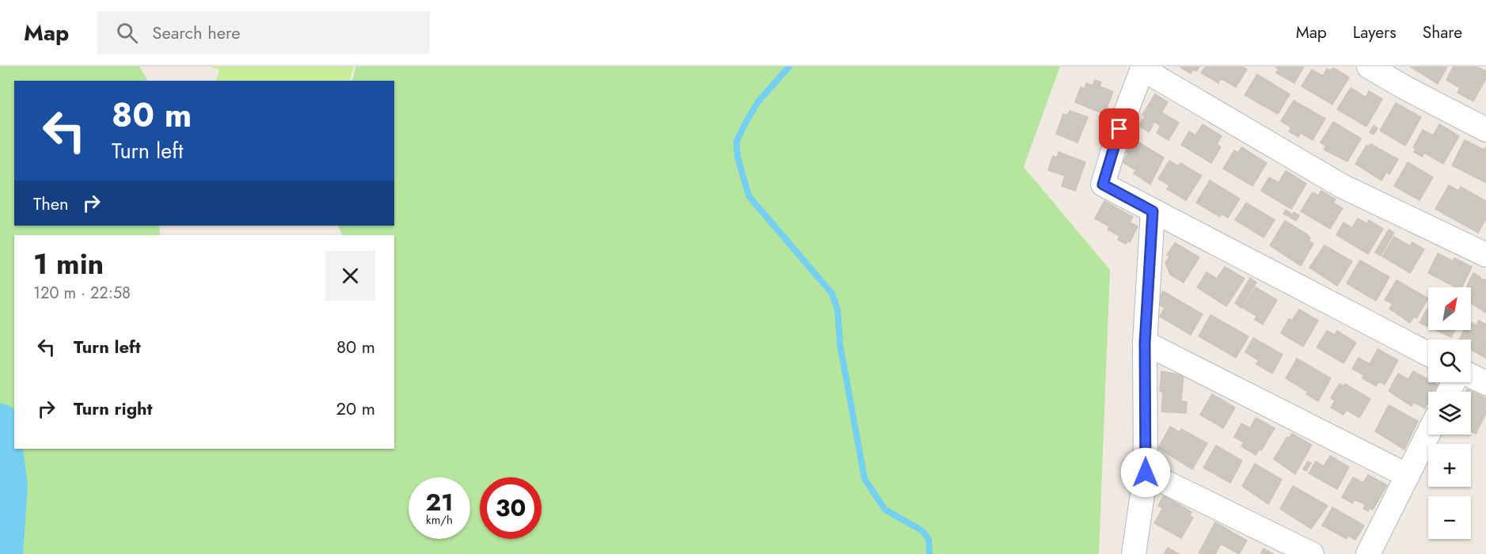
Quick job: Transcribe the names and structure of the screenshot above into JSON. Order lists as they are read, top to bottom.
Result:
{
  "north": "top right",
  "page": {
    "header": "Map",
    "search": "Search here",
    "nav": ["Map", "Layers", "Share"],
    "turn": ["80 m", "Turn left"],
    "then": "Then",
    "heading": ["1 min", "120 m · 22:58"],
    "map_buttons": ["+", "−"],
    "list": [
      {
        "name": "Turn left",
        "value": "80 m"
      },
      {
        "name": "Turn right",
        "value": "20 m"
      }
    ],
    "speed": "21 km/h",
    "limit": "30"
  }
}
